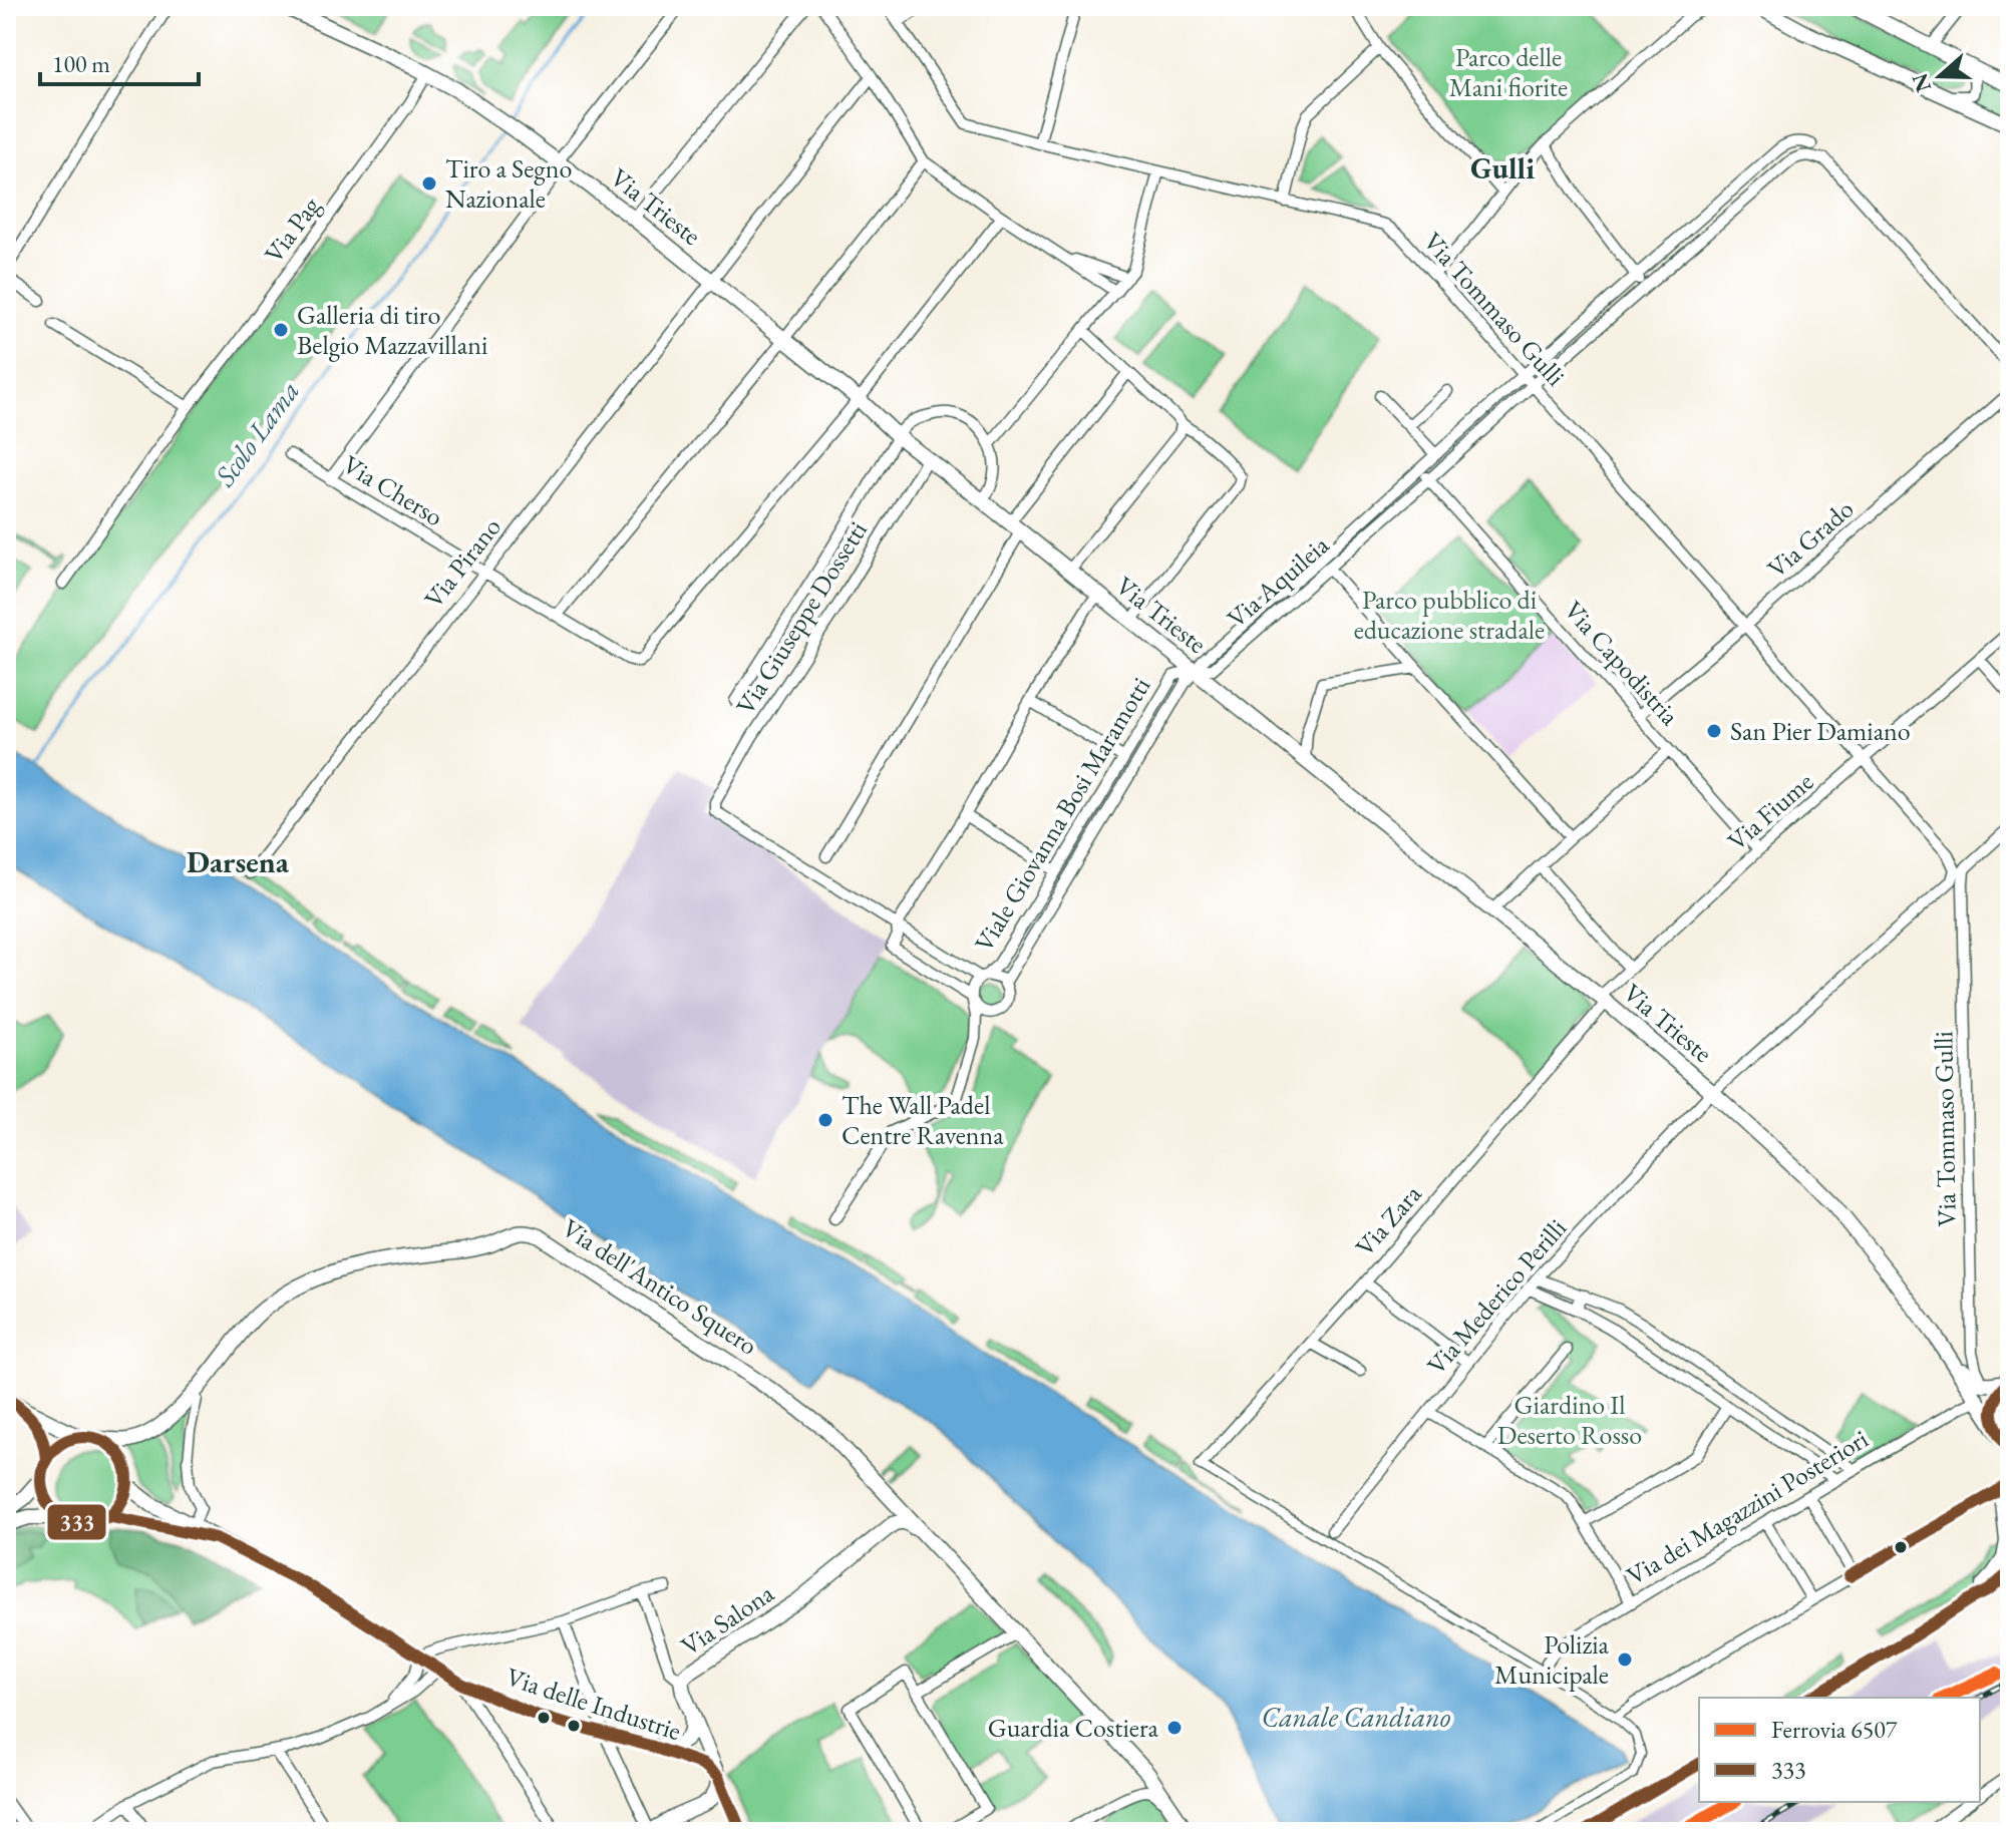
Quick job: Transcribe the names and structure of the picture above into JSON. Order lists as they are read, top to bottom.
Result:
{
  "streets": {
    "street": [
      "Via Trieste",
      "Via Pag",
      "Via Tommaso Gulli",
      "Via Cherso",
      "Via Grado",
      "Via Pirano",
      "Via Aquileia",
      "Via Giuseppe Dossetti",
      "Via Capodistria",
      "Via Fiume",
      "Viale Giovanna Bosi Maramotti",
      "Via Zara",
      "Via dell'Antico Squero",
      "Via Mederico Perilli",
      "Via dei Magazzini Posteriori",
      "Via Salona",
      "Via delle Industrie"
    ]
  },
  "crossings": [
    ["Via Trieste", "Via Pag"],
    ["Via Trieste", "Via Tommaso Gulli"],
    ["Via Trieste", "Via Cherso"],
    ["Via Trieste", "Via Pirano"],
    ["Via Trieste", "Via Aquileia"],
    ["Via Trieste", "Via Giuseppe Dossetti"],
    ["Via Trieste", "Via Fiume"],
    ["Via Trieste", "Viale Giovanna Bosi Maramotti"],
    ["Via Trieste", "Via Zara"],
    ["Via Trieste", "Via Mederico Perilli"],
    ["Via Trieste", "Via dei Magazzini Posteriori"],
    ["Via Tommaso Gulli", "Via Grado"],
    ["Via Tommaso Gulli", "Via Aquileia"],
    ["Via Tommaso Gulli", "Via Fiume"],
    ["Via Tommaso Gulli", "Via Mederico Perilli"],
    ["Via Cherso", "Via Pirano"],
    ["Via Grado", "Via Capodistria"],
    ["Via Aquileia", "Via Capodistria"],
    ["Via Aquileia", "Viale Giovanna Bosi Maramotti"],
    ["Via Capodistria", "Via Fiume"],
    ["Via Fiume", "Via Zara"],
    ["Via dell'Antico Squero", "Via Salona"],
    ["Via dell'Antico Squero", "Via delle Industrie"],
    ["Via Salona", "Via delle Industrie"]
  ],
  "districts": ["Gulli", "Darsena"],
  "water": ["Scolo Lama", "Canale Candiano"],
  "parks": ["Parco delle Mani fiorite", "Parco pubblico di educazione stradale", "Giardino Il Deserto Rosso"],
  "places": [
    "Tiro a Segno Nazionale",
    "Galleria di tiro Belgio Mazzavillani",
    "San Pier Damiano",
    "The Wall Padel Centre Ravenna",
    "Polizia Municipale",
    "Guardia Costiera"
  ],
  "lines": ["transit line 333", "rail line 6507"],
  "legend": ["Ferrovia 6507", "333"],
  "scale_bar": "100 m",
  "north": "left"
}
